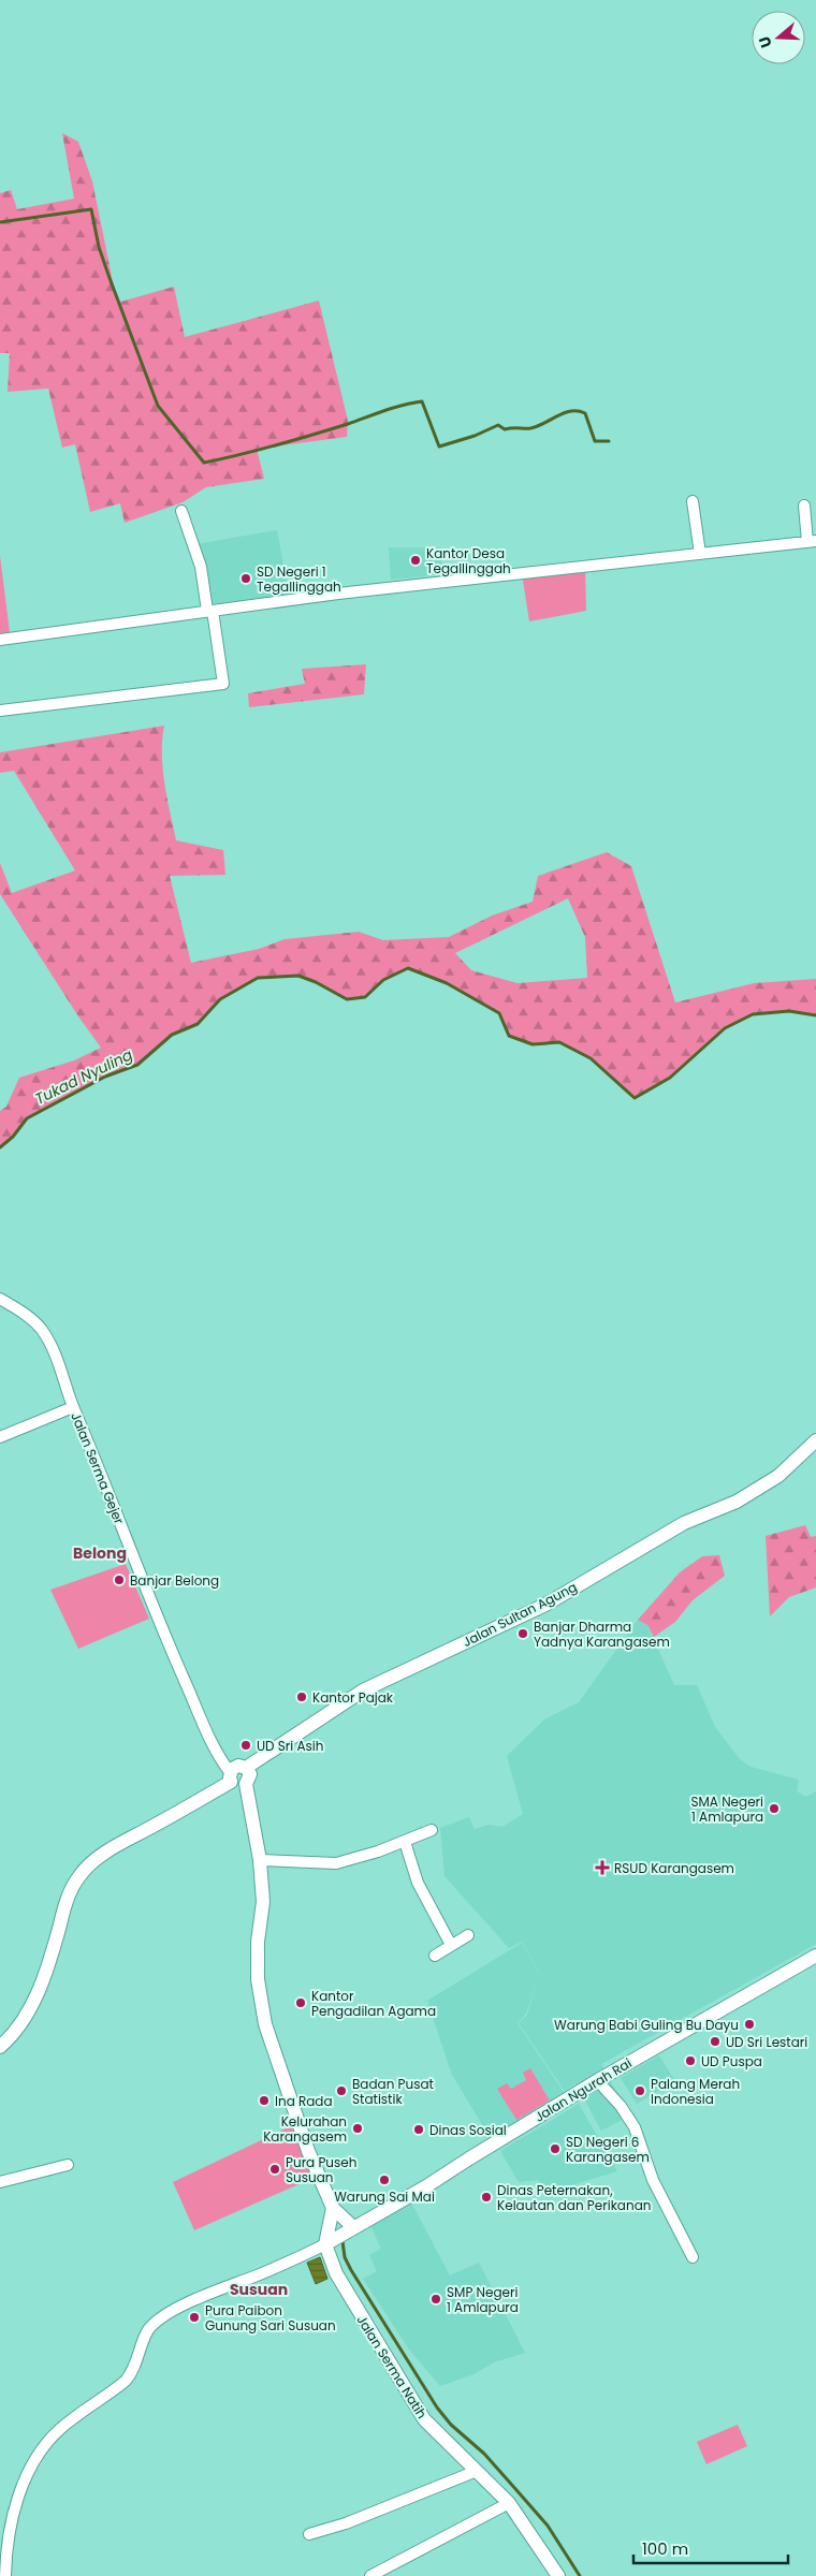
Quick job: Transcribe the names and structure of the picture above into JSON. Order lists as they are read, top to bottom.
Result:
{
  "streets": {
    "street": [
      "Jalan Serma Gejer",
      "Jalan Sultan Agung",
      "Jalan Ngurah Rai",
      "Jalan Serma Natih"
    ]
  },
  "crossings": [
    ["Jalan Serma Gejer", "Jalan Sultan Agung"]
  ],
  "districts": ["Belong", "Susuan"],
  "water": ["Tukad Nyuling"],
  "places": {
    "other": [
      "Kantor Desa Tegallinggah",
      "SD Negeri 1 Tegallinggah",
      "Banjar Belong",
      "Banjar Dharma Yadnya Karangasem",
      "Kantor Pajak",
      "UD Sri Asih",
      "SMA Negeri 1 Amlapura",
      "Kantor Pengadilan Agama",
      "Warung Babi Guling Bu Dayu",
      "UD Sri Lestari",
      "UD Puspa",
      "Badan Pusat Statistik",
      "Palang Merah Indonesia",
      "Ina Rada",
      "Kelurahan Karangasem",
      "Dinas Sosial",
      "SD Negeri 6 Karangasem",
      "Pura Puseh Susuan",
      "Warung Sai Mai",
      "Dinas Peternakan, Kelautan dan Perikanan",
      "SMP Negeri 1 Amlapura",
      "Pura Paibon Gunung Sari Susuan"
    ],
    "health": ["RSUD Karangasem"]
  },
  "scale_bar": "100 m",
  "north": "left"
}
